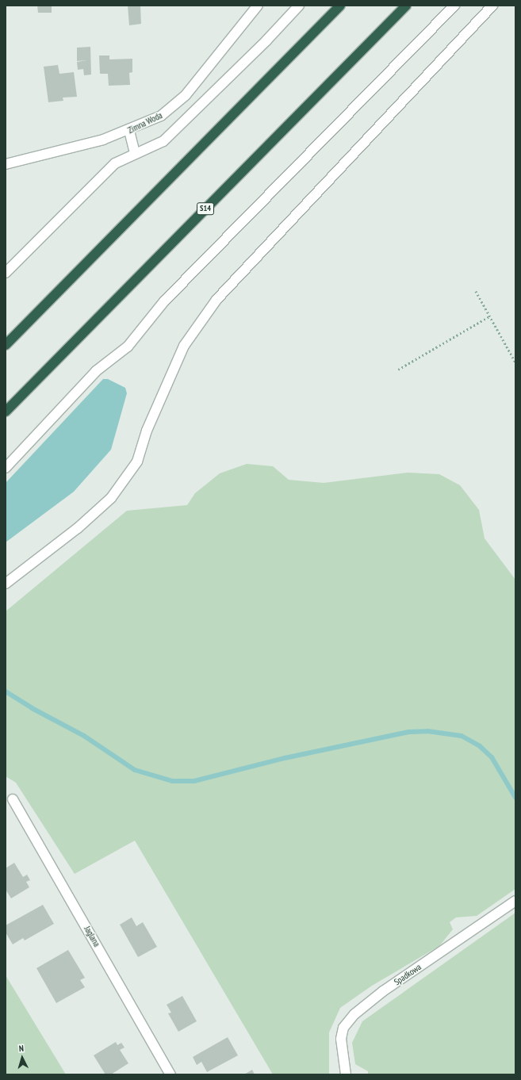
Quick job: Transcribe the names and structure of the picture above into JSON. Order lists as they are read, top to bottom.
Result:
{
  "streets": {
    "highway": ["S14"],
    "street": ["Zimna Woda", "Jaglana", "Spadkowa"]
  },
  "north": "top"
}
